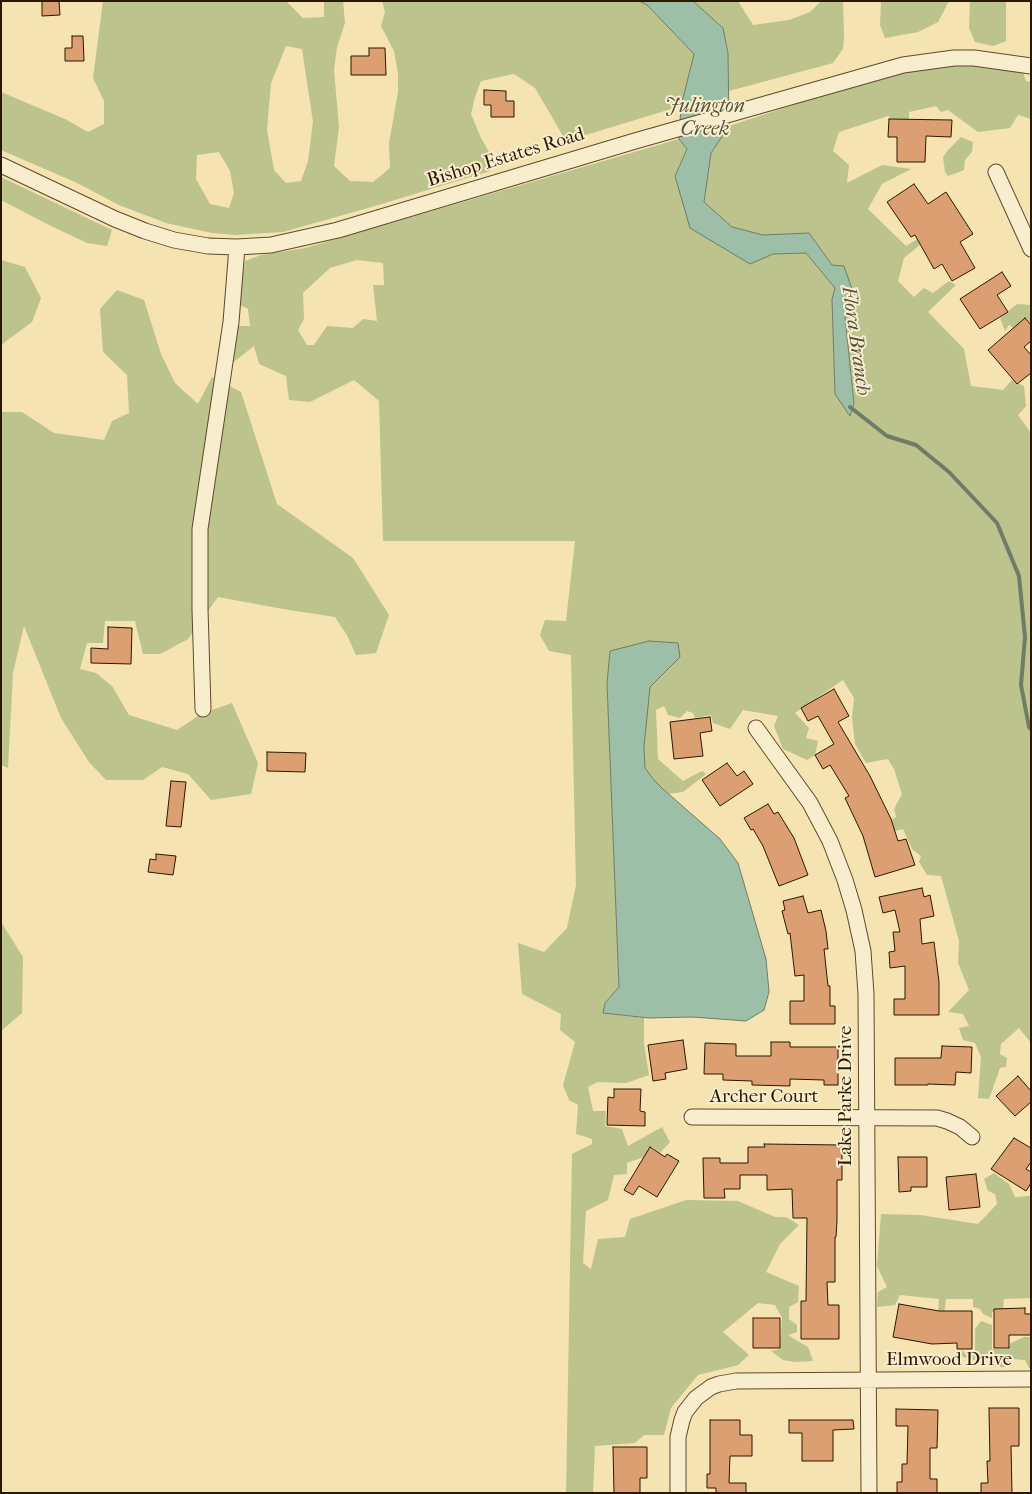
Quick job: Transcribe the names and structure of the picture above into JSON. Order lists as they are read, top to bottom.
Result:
{
  "streets": {
    "street": [
      "Bishop Estates Road",
      "Lake Parke Drive",
      "Archer Court",
      "Elmwood Drive"
    ]
  },
  "crossings": [
    ["Lake Parke Drive", "Archer Court"],
    ["Lake Parke Drive", "Elmwood Drive"]
  ],
  "water": ["Julington Creek", "Flora Branch"]
}
